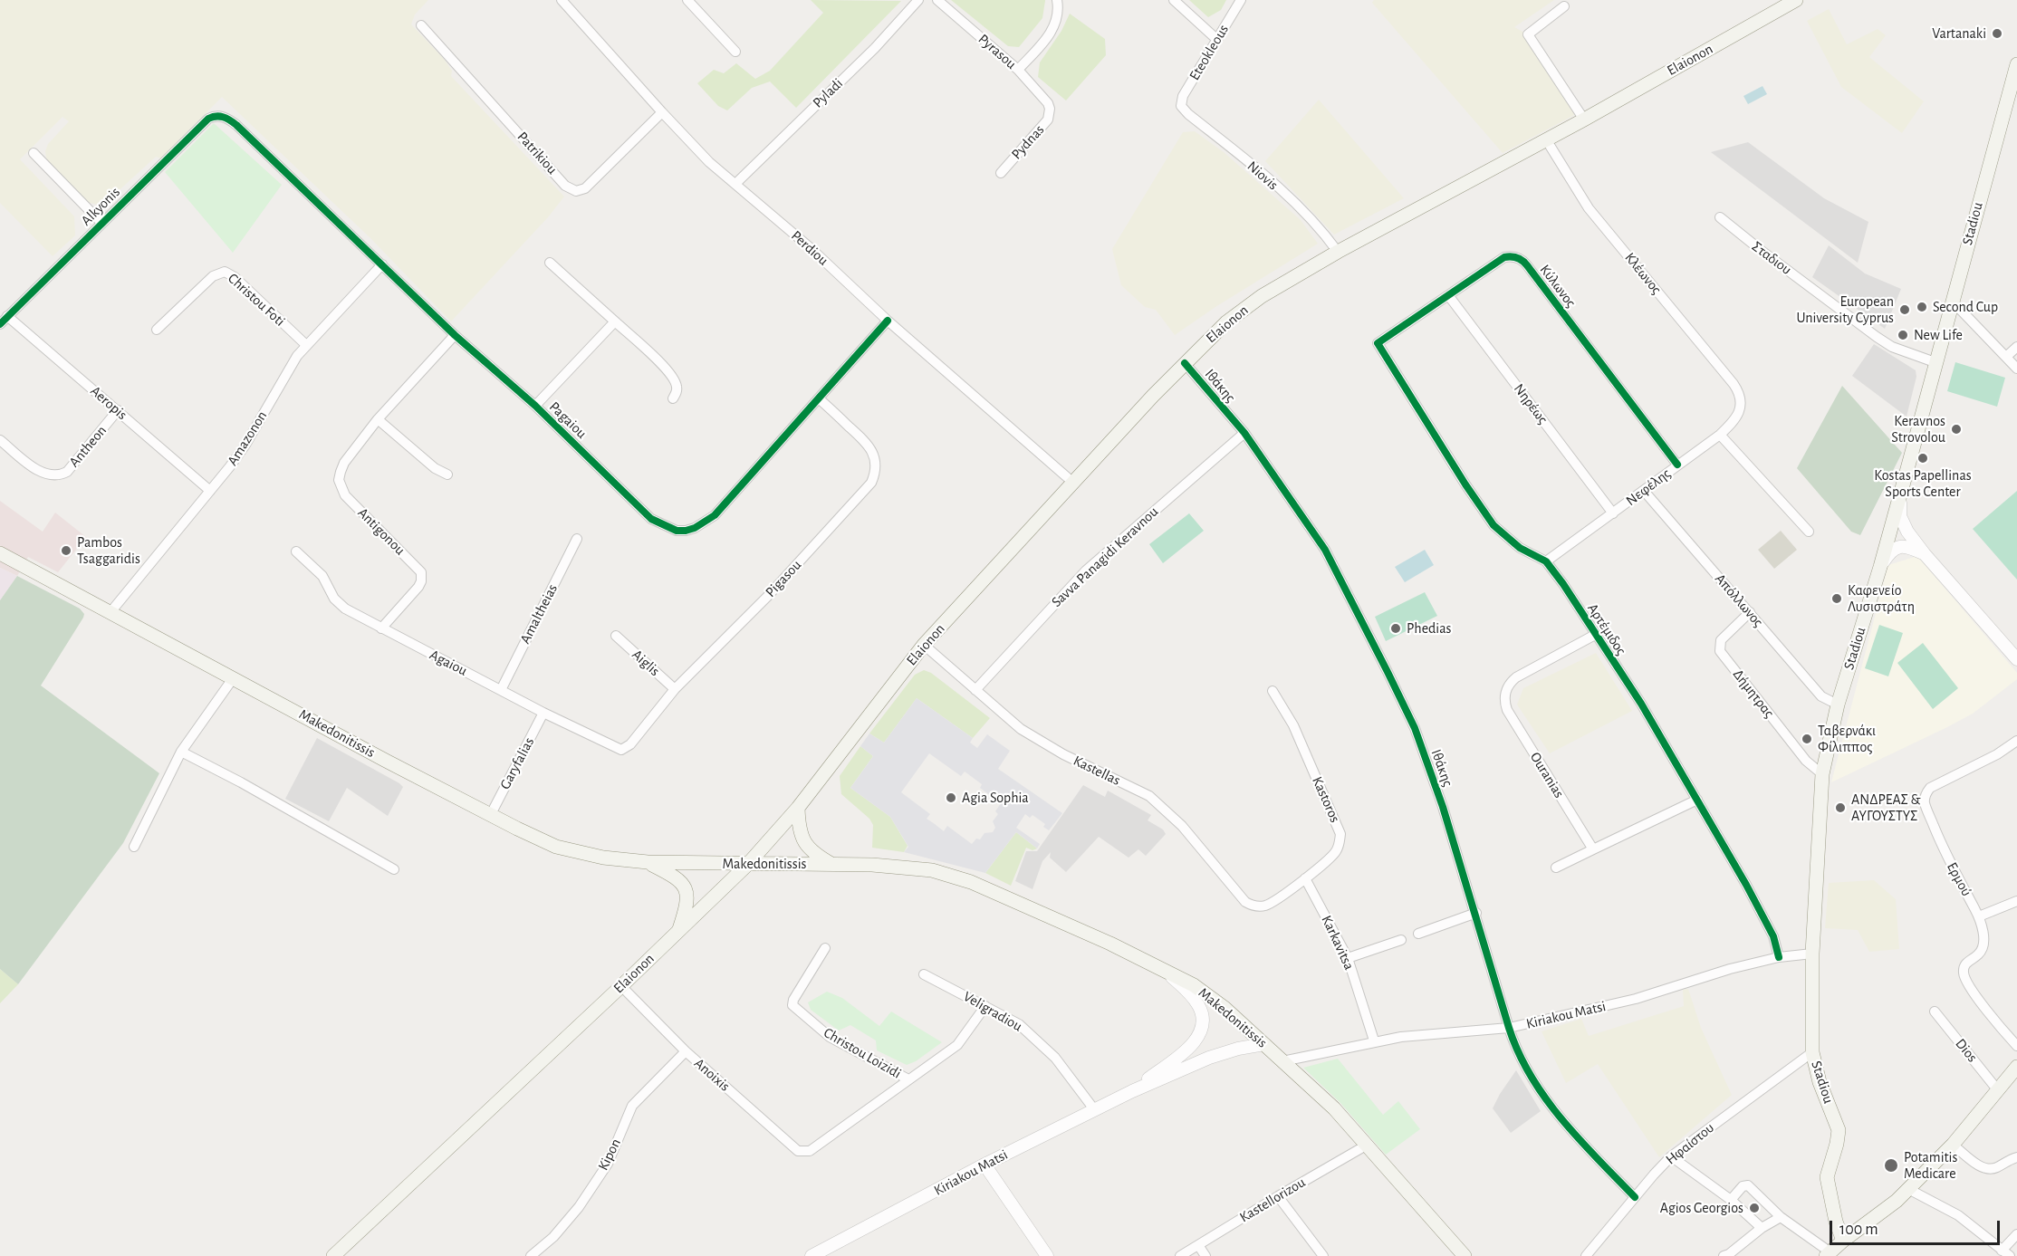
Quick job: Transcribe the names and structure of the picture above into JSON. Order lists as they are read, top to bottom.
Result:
{
  "streets": {
    "main road": ["Elaionon", "Stadiou", "Makedonitissis"],
    "street": [
      "Pyrasou",
      "Eteokleous",
      "Pyladi",
      "Pydnas",
      "Patrikiou",
      "Niovis",
      "Alkyonis",
      "Perdiou",
      "Σταδιου",
      "Κλέωνος",
      "Κύλωνος",
      "Christou Foti",
      "Ιθάκης",
      "Aeropis",
      "Νηρέως",
      "Pagaiou",
      "Amazonon",
      "Antheon",
      "Νεφέλης",
      "Antigonou",
      "Savva Panagidi Keravnou",
      "Pigasou",
      "Απόλλωνος",
      "Amaltheias",
      "Αρτέμιδος",
      "Agaiou",
      "Aiglis",
      "Δήμητρας",
      "Garyfalias",
      "Kastellas",
      "Ouranias",
      "Kastoros",
      "Ερμού",
      "Karkavitsa",
      "Veligradiou",
      "Kiriakou Matsi",
      "Dios",
      "Christou Loizidi",
      "Anoixis",
      "Ηφαίστου",
      "Kipon",
      "Kastellorizou"
    ]
  },
  "crossings": [
    ["Pyrasou", "Pydnas"],
    ["Eteokleous", "Niovis"],
    ["Elaionon", "Niovis"],
    ["Elaionon", "Perdiou"],
    ["Elaionon", "Κλέωνος"],
    ["Elaionon", "Ιθάκης"],
    ["Elaionon", "Makedonitissis"],
    ["Elaionon", "Kastellas"],
    ["Elaionon", "Anoixis"],
    ["Pyladi", "Perdiou"],
    ["Patrikiou", "Perdiou"],
    ["Alkyonis", "Aeropis"],
    ["Alkyonis", "Pagaiou"],
    ["Stadiou", "Σταδιου"],
    ["Stadiou", "Απόλλωνος"],
    ["Stadiou", "Δήμητρας"],
    ["Stadiou", "Kiriakou Matsi"],
    ["Stadiou", "Ηφαίστου"],
    ["Perdiou", "Pagaiou"],
    ["Κλέωνος", "Νεφέλης"],
    ["Κύλωνος", "Νηρέως"],
    ["Κύλωνος", "Νεφέλης"],
    ["Κύλωνος", "Αρτέμιδος"],
    ["Christou Foti", "Amazonon"],
    ["Ιθάκης", "Savva Panagidi Keravnou"],
    ["Ιθάκης", "Kiriakou Matsi"],
    ["Ιθάκης", "Ηφαίστου"],
    ["Aeropis", "Amazonon"],
    ["Aeropis", "Antheon"],
    ["Νηρέως", "Νεφέλης"],
    ["Pagaiou", "Amazonon"],
    ["Pagaiou", "Pigasou"],
    ["Amazonon", "Makedonitissis"],
    ["Νεφέλης", "Απόλλωνος"],
    ["Νεφέλης", "Αρτέμιδος"],
    ["Antigonou", "Agaiou"],
    ["Savva Panagidi Keravnou", "Kastellas"],
    ["Pigasou", "Agaiou"],
    ["Pigasou", "Aiglis"],
    ["Απόλλωνος", "Δήμητρας"],
    ["Amaltheias", "Agaiou"],
    ["Αρτέμιδος", "Ouranias"],
    ["Αρτέμιδος", "Kiriakou Matsi"],
    ["Agaiou", "Garyfalias"],
    ["Makedonitissis", "Garyfalias"],
    ["Makedonitissis", "Kiriakou Matsi"],
    ["Makedonitissis", "Kastellorizou"],
    ["Kastellas", "Kastoros"],
    ["Kastoros", "Karkavitsa"],
    ["Karkavitsa", "Kiriakou Matsi"],
    ["Veligradiou", "Kiriakou Matsi"],
    ["Veligradiou", "Christou Loizidi"],
    ["Christou Loizidi", "Anoixis"],
    ["Anoixis", "Kipon"]
  ],
  "places": [
    "Vartanaki",
    "Second Cup",
    "European University Cyprus",
    "New Life",
    "Keravnos Strovolou",
    "Kostas Papellinas Sports Center",
    "Pambos Tsaggaridis",
    "Καφενείο Λυσιστράτη",
    "Phedias",
    "Ταβερνάκι Φίλιππος",
    "Agia Sophia",
    "ΑΝΔΡΕΑΣ & ΑΥΓΟΥΣΤΥΣ",
    "Potamitis Medicare",
    "Agios Georgios"
  ],
  "scale_bar": "100 m"
}
